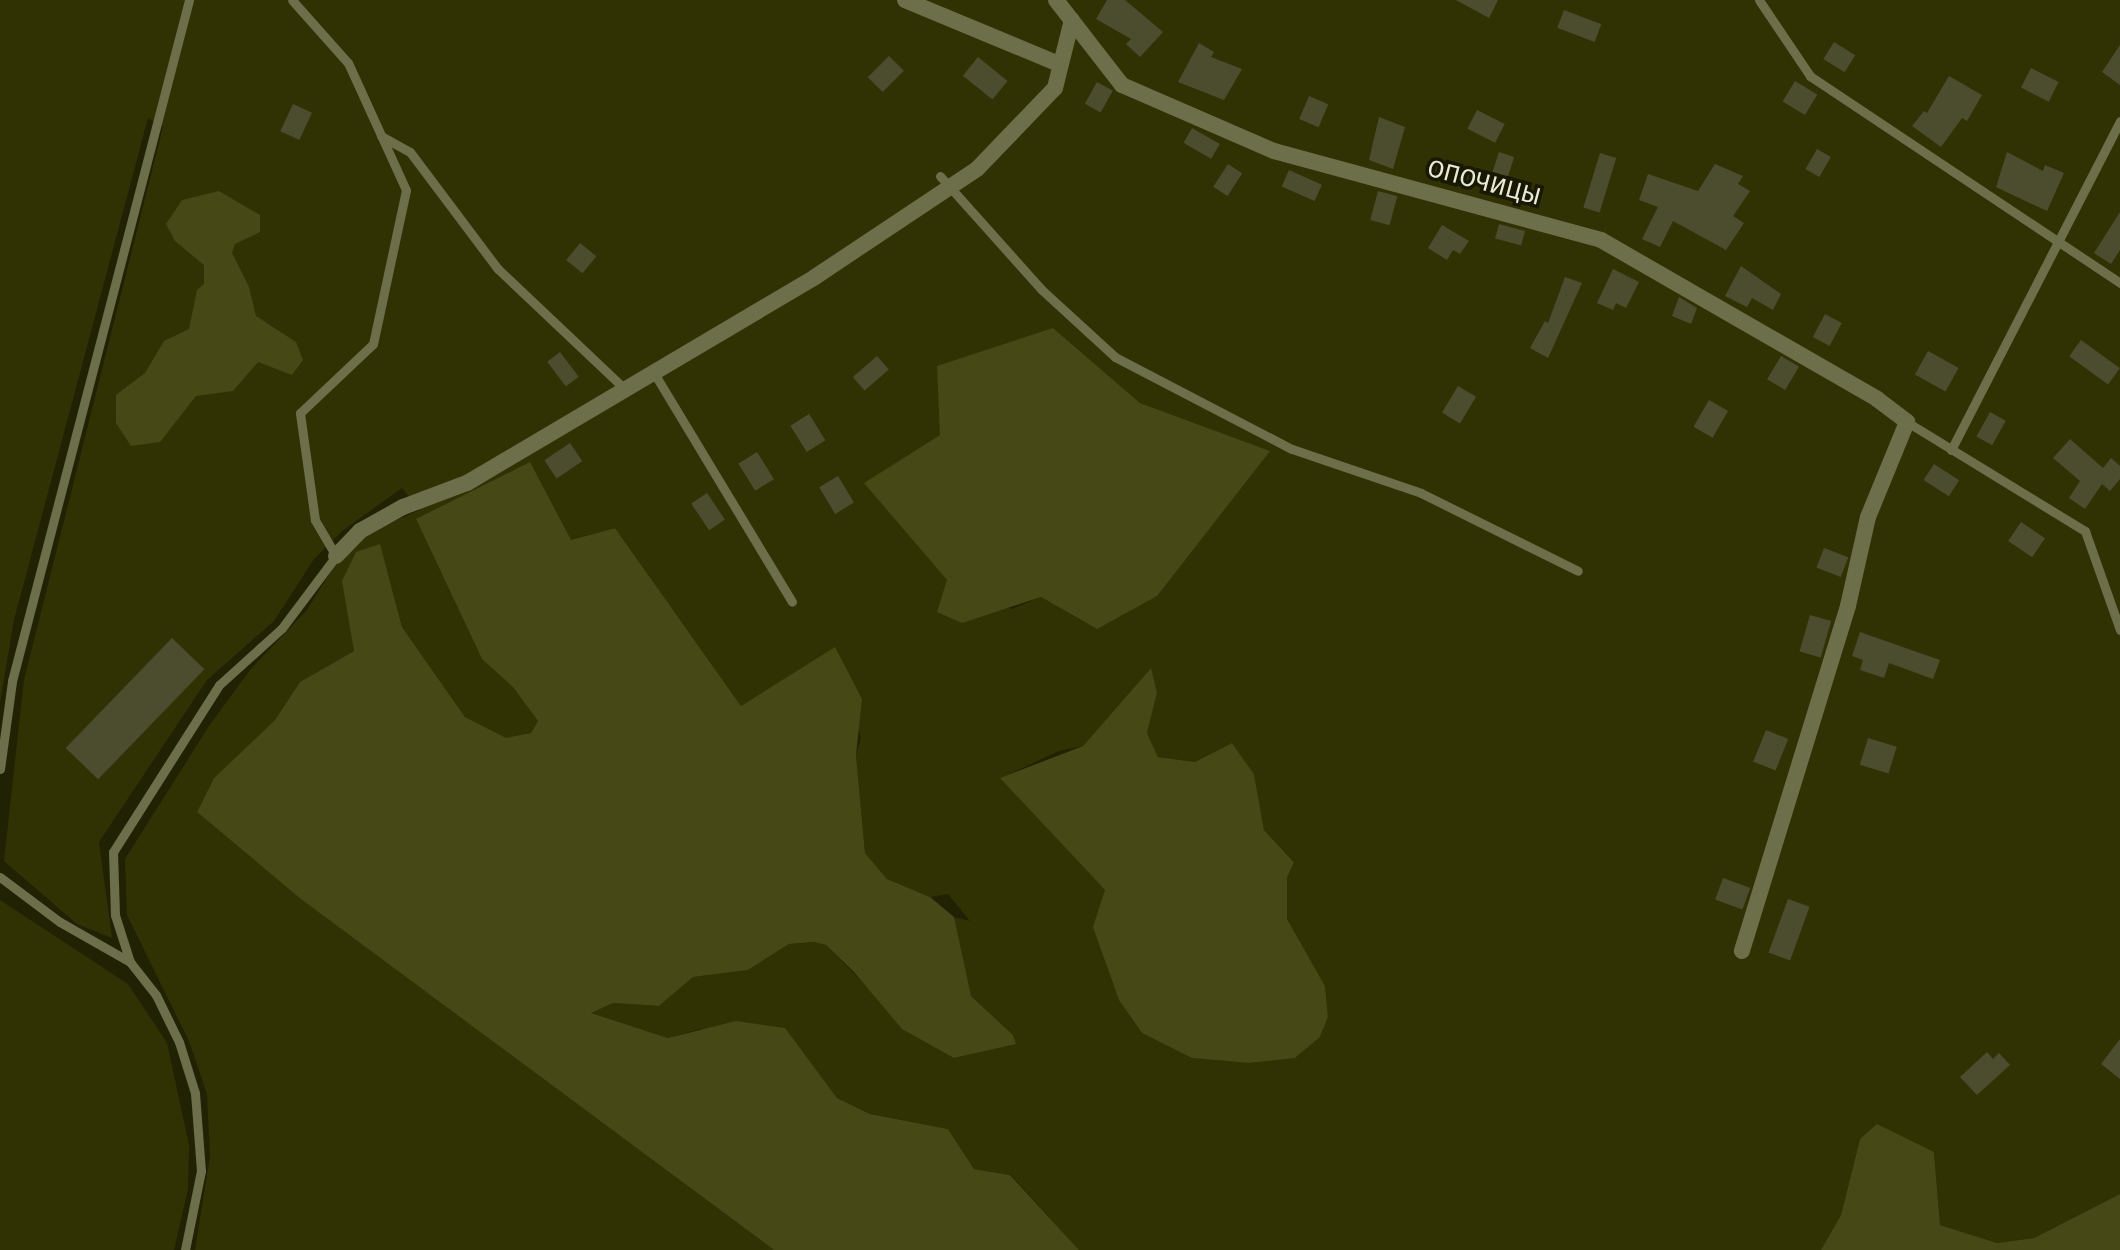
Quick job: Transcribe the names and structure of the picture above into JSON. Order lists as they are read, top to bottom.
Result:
{
  "streets": {
    "street": ["ОПОЧИЦЫ"]
  }
}
